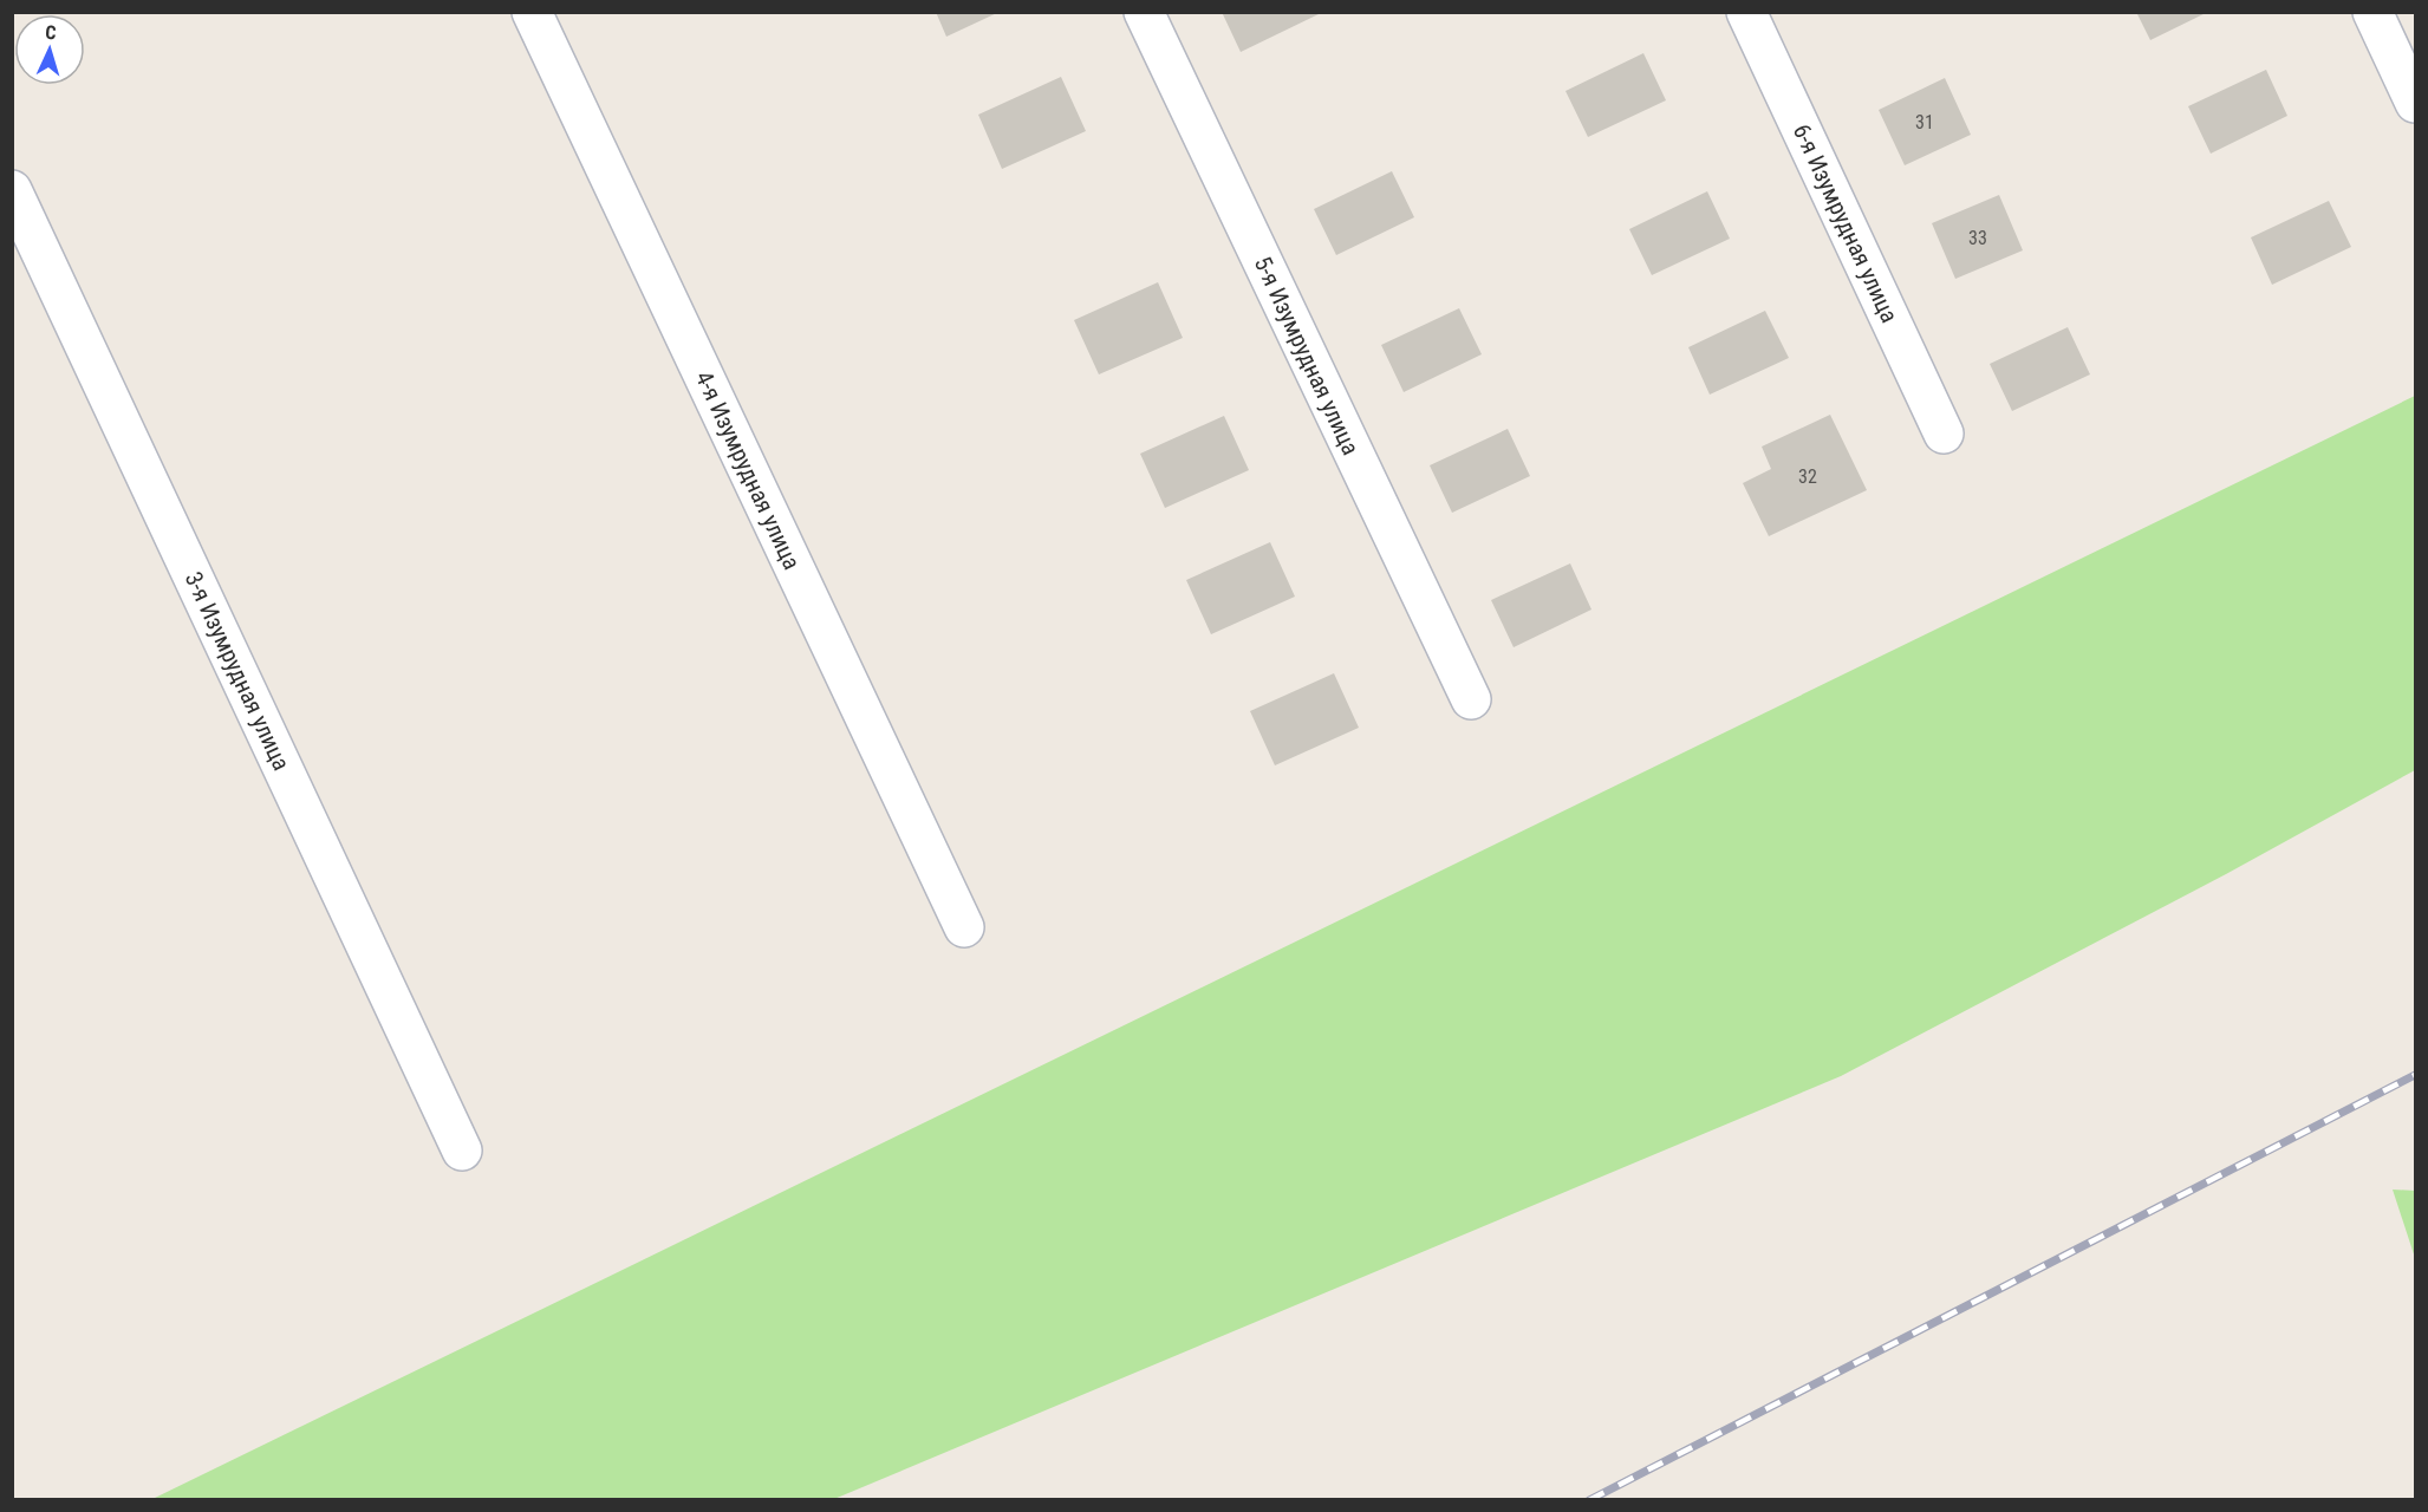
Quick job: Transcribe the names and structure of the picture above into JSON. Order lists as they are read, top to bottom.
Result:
{
  "streets": {
    "street": [
      "6-я Изумрудная улица",
      "5-я Изумрудная улица",
      "4-я Изумрудная улица",
      "3-я Изумрудная улица"
    ]
  },
  "house_numbers": ["31", "33", "32"],
  "north": "top"
}
